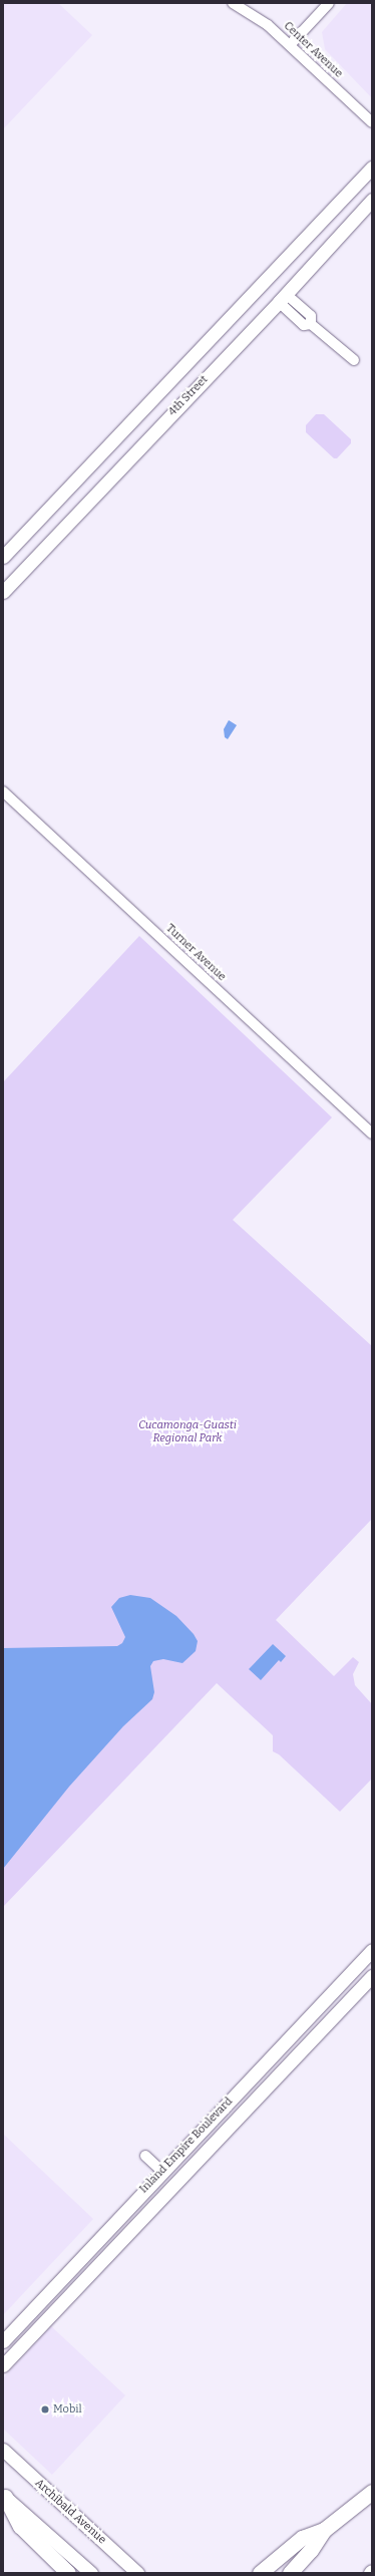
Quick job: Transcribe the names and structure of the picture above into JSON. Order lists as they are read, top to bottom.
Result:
{
  "streets": {
    "main road": ["4th Street", "Inland Empire Boulevard", "Archibald Avenue"],
    "street": ["Center Avenue", "Turner Avenue"]
  },
  "parks": ["Cucamonga-Guasti Regional Park"],
  "places": ["Mobil"]
}
